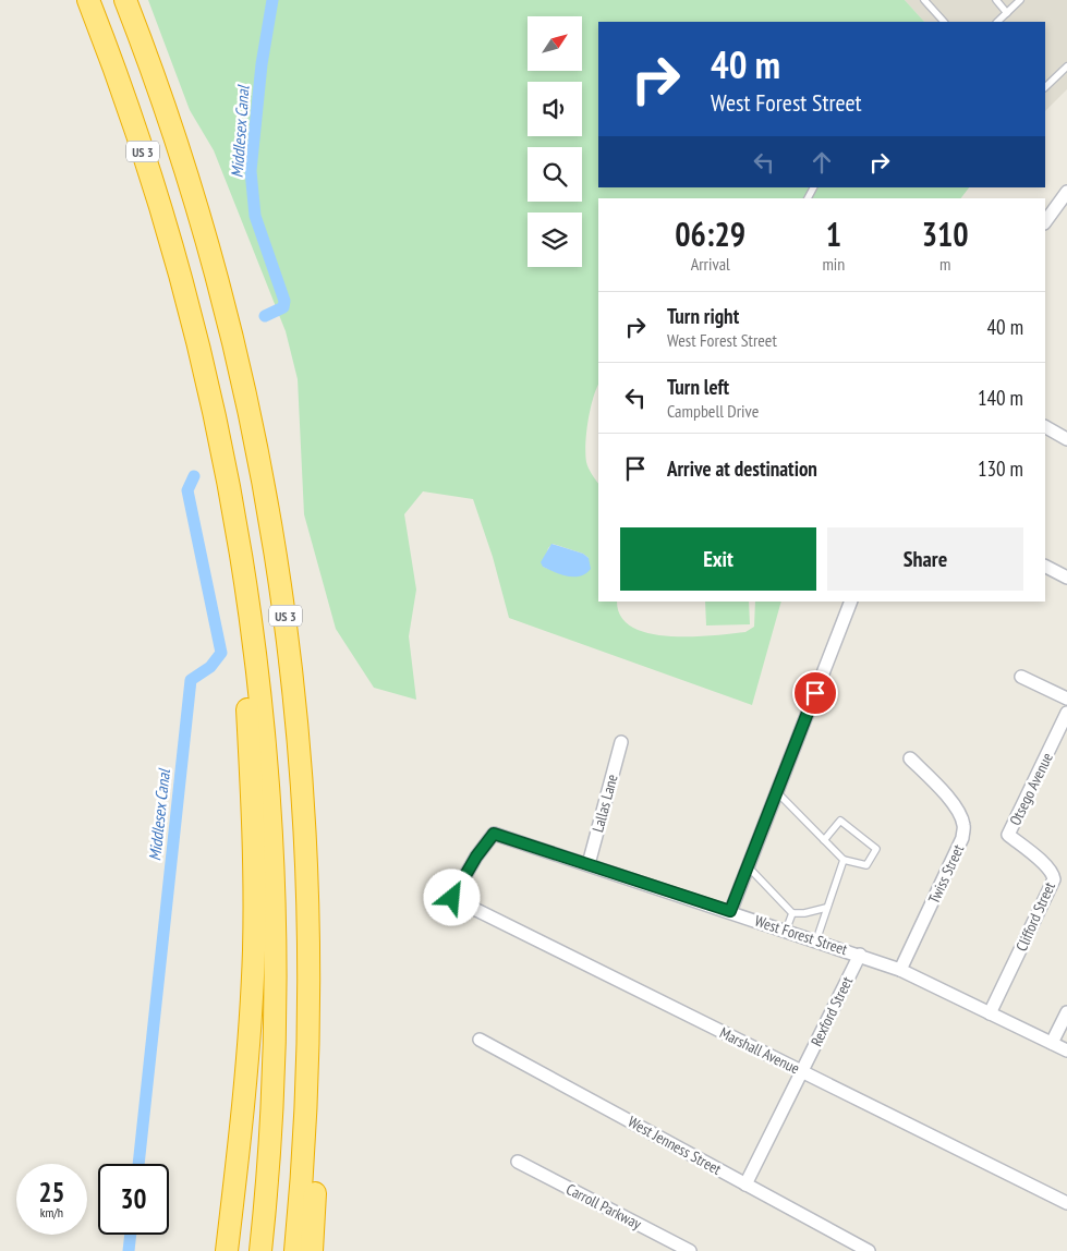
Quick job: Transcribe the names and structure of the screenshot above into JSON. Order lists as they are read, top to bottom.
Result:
{
  "streets": {
    "highway": ["US 3"],
    "street": [
      "Otsego Avenue",
      "Lallas Lane",
      "Twiss Street",
      "Clifford Street",
      "West Forest Street",
      "Rexford Street",
      "Marshall Avenue",
      "West Jenness Street",
      "Carroll Parkway"
    ]
  },
  "crossings": [
    ["Otsego Avenue", "Clifford Street"],
    ["Lallas Lane", "West Forest Street"],
    ["Twiss Street", "West Forest Street"],
    ["Clifford Street", "West Forest Street"],
    ["West Forest Street", "Rexford Street"],
    ["West Forest Street", "Marshall Avenue"],
    ["Rexford Street", "Marshall Avenue"],
    ["Rexford Street", "West Jenness Street"]
  ],
  "water": ["Middlesex Canal"],
  "north": "top right",
  "page": {
    "turn": ["40 m", "West Forest Street"],
    "eta": [
      "06:29",
      "Arrival",
      "1",
      "min",
      "310",
      "m"
    ],
    "list": [
      {
        "name": "Turn right",
        "note": "West Forest Street",
        "value": "40 m"
      },
      {
        "name": "Turn left",
        "note": "Campbell Drive",
        "value": "140 m"
      },
      {
        "name": "Arrive at destination",
        "value": "130 m"
      }
    ],
    "buttons": ["Exit", "Share"],
    "speed": "25 km/h",
    "limit": "30"
  }
}
